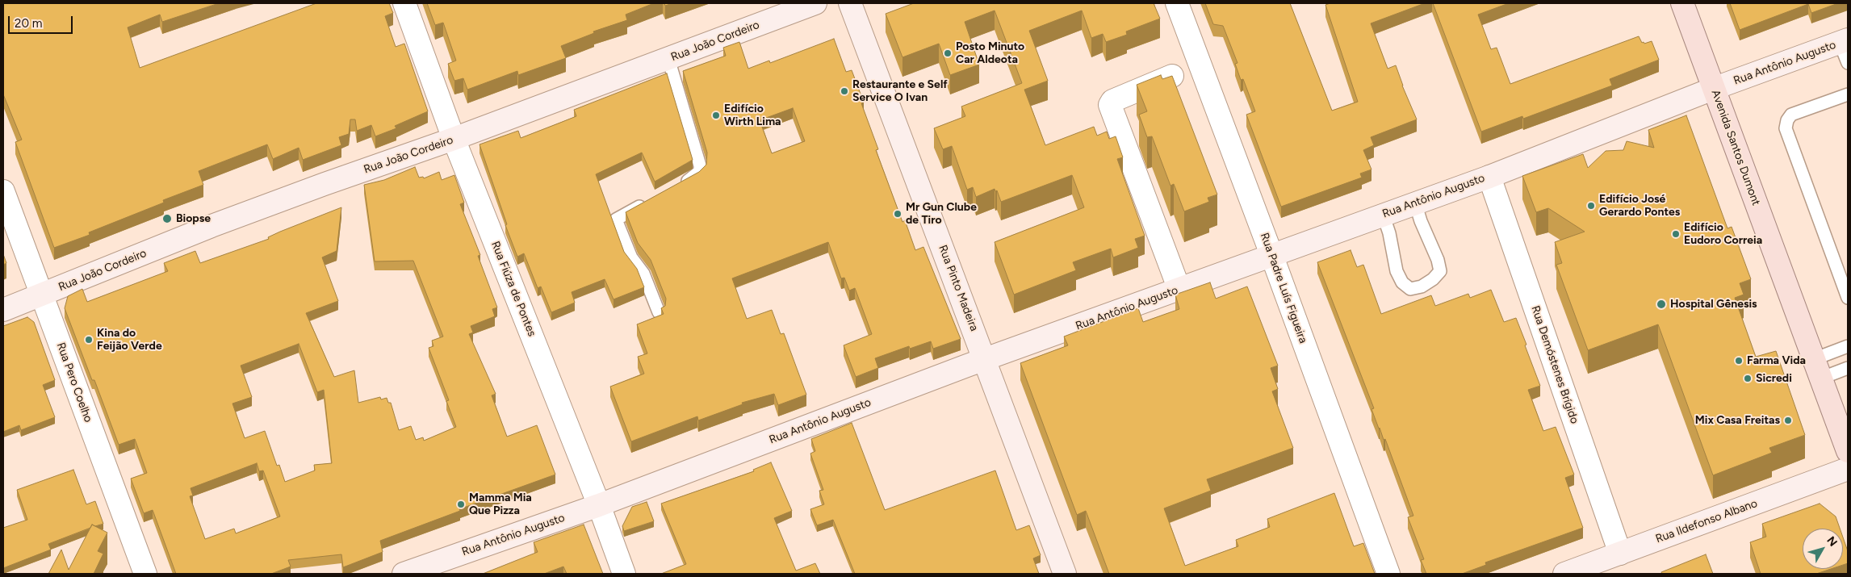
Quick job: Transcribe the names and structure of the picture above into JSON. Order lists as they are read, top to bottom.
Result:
{
  "streets": {
    "main road": ["Avenida Santos Dumont"],
    "street": [
      "Rua João Cordeiro",
      "Rua Antônio Augusto",
      "Rua Pinto Madeira",
      "Rua Padre Luís Figueira",
      "Rua Fiúza de Pontes",
      "Rua Demóstenes Brígido",
      "Rua Pero Coelho",
      "Rua Ildefonso Albano"
    ]
  },
  "crossings": [
    ["Rua João Cordeiro", "Rua Fiúza de Pontes"],
    ["Rua João Cordeiro", "Rua Pero Coelho"],
    ["Rua Antônio Augusto", "Avenida Santos Dumont"],
    ["Rua Antônio Augusto", "Rua Pinto Madeira"],
    ["Rua Antônio Augusto", "Rua Padre Luís Figueira"],
    ["Rua Antônio Augusto", "Rua Fiúza de Pontes"],
    ["Rua Antônio Augusto", "Rua Demóstenes Brígido"],
    ["Rua Demóstenes Brígido", "Rua Ildefonso Albano"]
  ],
  "places": [
    "Posto Minuto Car Aldeota",
    "Restaurante e Self Service O Ivan",
    "Edifício Wirth Lima",
    "Edifício José Gerardo Pontes",
    "Mr Gun Clube de Tiro",
    "Biopse",
    "Edifício Eudoro Correia",
    "Hospital Gênesis",
    "Kina do Feijão Verde",
    "Farma Vida",
    "Sicredi",
    "Mix Casa Freitas",
    "Mamma Mia Que Pizza"
  ],
  "scale_bar": "20 m",
  "north": "top right"
}
